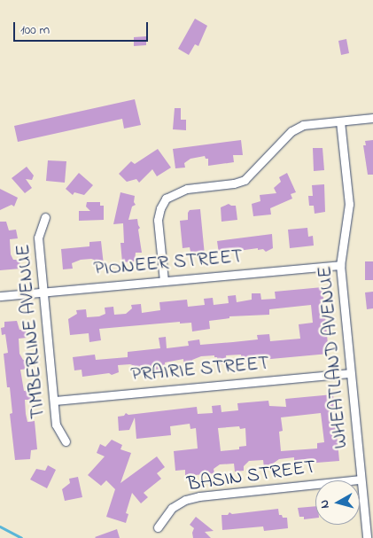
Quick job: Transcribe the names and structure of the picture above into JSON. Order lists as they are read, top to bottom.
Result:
{
  "streets": {
    "street": [
      "PIONEER STREET",
      "TIMBERLINE AVENUE",
      "WHEATLAND AVENUE",
      "PRAIRIE STREET",
      "BASIN STREET"
    ]
  },
  "crossings": [
    ["PIONEER STREET", "TIMBERLINE AVENUE"],
    ["PIONEER STREET", "WHEATLAND AVENUE"],
    ["TIMBERLINE AVENUE", "PRAIRIE STREET"],
    ["WHEATLAND AVENUE", "PRAIRIE STREET"],
    ["WHEATLAND AVENUE", "BASIN STREET"]
  ],
  "scale_bar": "100 m",
  "north": "left"
}
